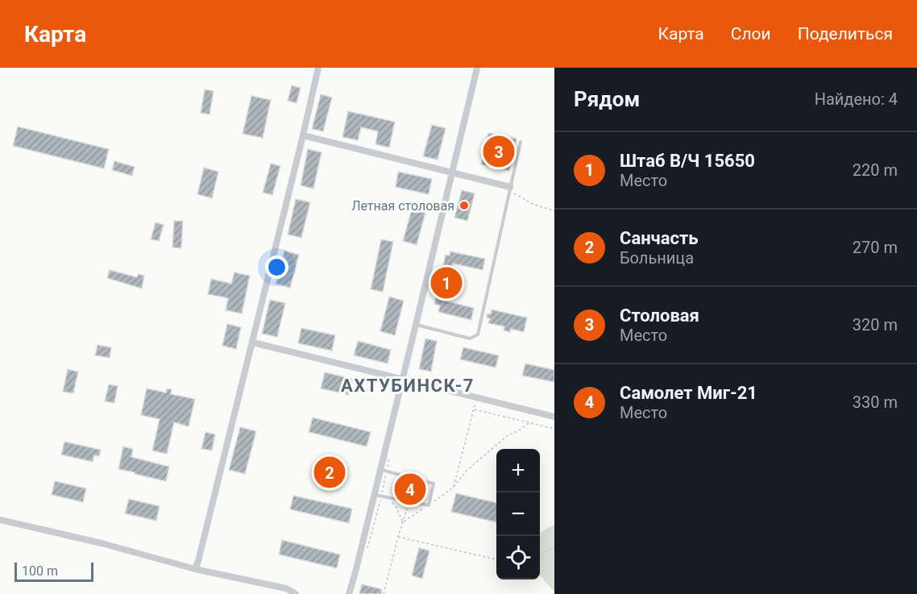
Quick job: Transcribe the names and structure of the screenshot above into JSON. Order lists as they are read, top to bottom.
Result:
{
  "districts": ["АХТУБИНСК-7"],
  "places": ["Летная столовая"],
  "scale_bar": "100 m",
  "page": {
    "header": "Карта",
    "nav": ["Карта", "Слои", "Поделиться"],
    "heading": ["Рядом", "Найдено: 4"],
    "list": [
      {
        "mark": "1",
        "name": "Штаб В/Ч 15650",
        "note": "Место",
        "value": "220 m"
      },
      {
        "mark": "2",
        "name": "Санчасть",
        "note": "Больница",
        "value": "270 m"
      },
      {
        "mark": "3",
        "name": "Столовая",
        "note": "Место",
        "value": "320 m"
      },
      {
        "mark": "4",
        "name": "Самолет Миг-21",
        "note": "Место",
        "value": "330 m"
      }
    ],
    "pins": [
      "3",
      "1",
      "2",
      "4"
    ],
    "map_buttons": ["+", "−"],
    "scale": "100 m"
  }
}
